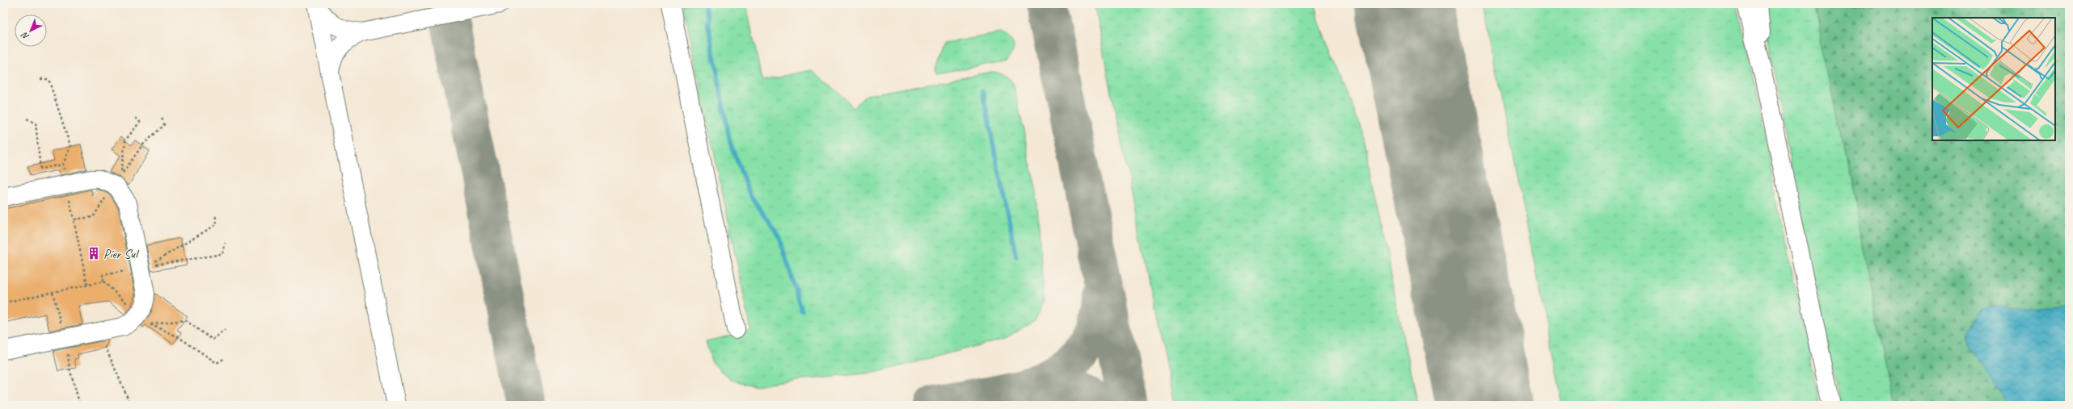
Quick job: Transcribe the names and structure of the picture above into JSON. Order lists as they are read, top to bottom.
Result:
{
  "places": {
    "building": ["Píer Sul"]
  },
  "north": "bottom left"
}
